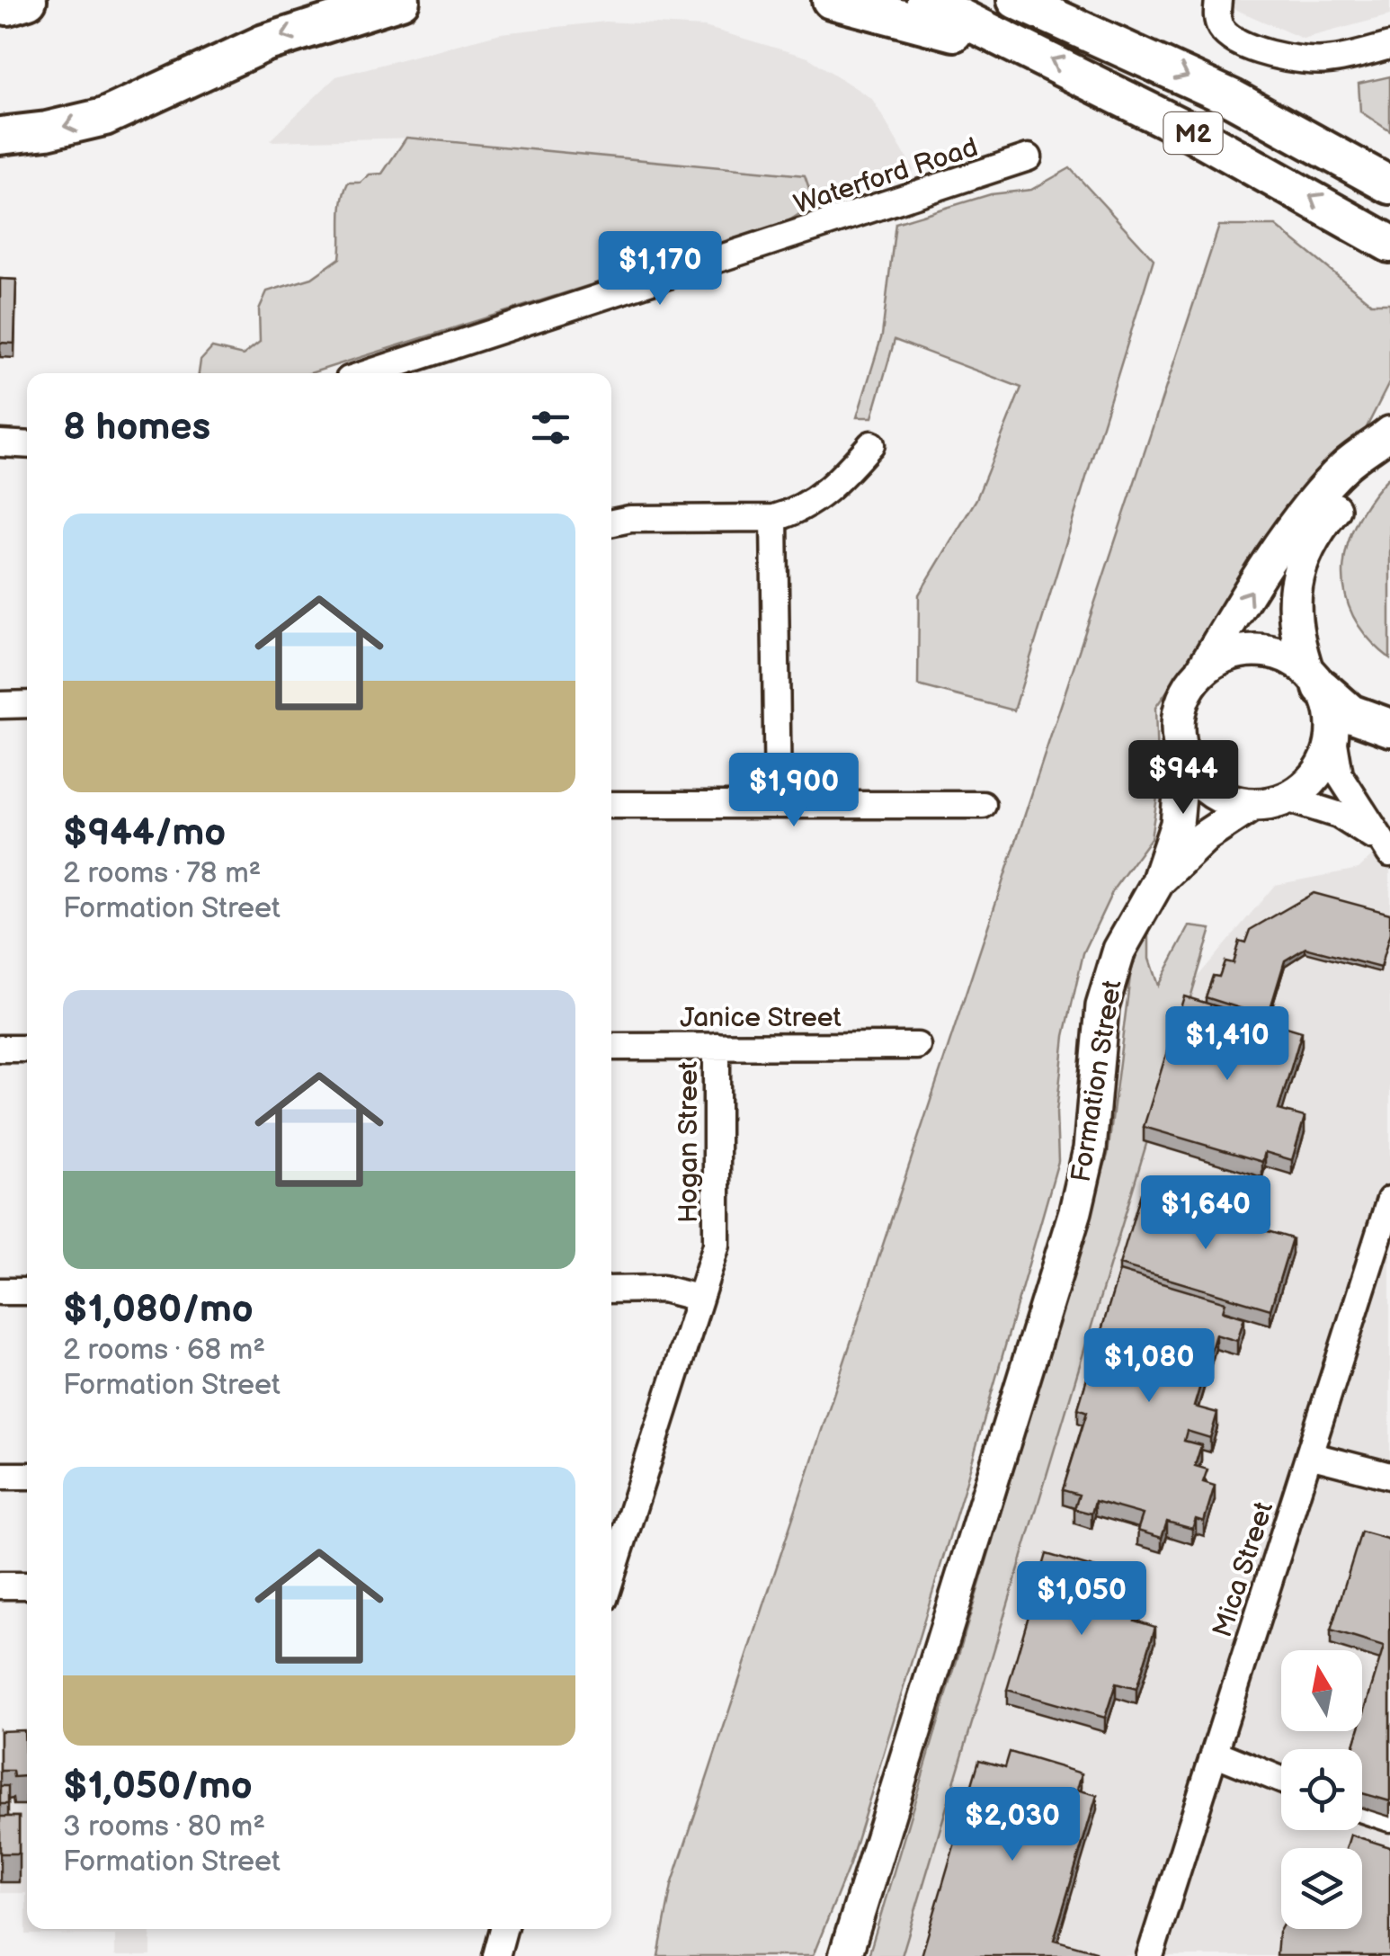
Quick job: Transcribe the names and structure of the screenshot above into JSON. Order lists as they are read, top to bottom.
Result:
{
  "streets": {
    "highway": ["M2"],
    "main road": ["Formation Street"],
    "street": [
      "Waterford Road",
      "Janice Street",
      "Hogan Street",
      "Mica Street"
    ]
  },
  "crossings": [
    ["Janice Street", "Hogan Street"]
  ],
  "north": "top",
  "page": {
    "price": [
      "$1,170",
      "$944",
      "$1,900",
      "$1,410",
      "$1,640",
      "$1,080",
      "$1,050",
      "$2,030"
    ],
    "heading": "8 homes",
    "list": [
      {
        "name": "$944/mo",
        "note": "2 rooms · 78 m² · Formation Street"
      },
      {
        "name": "$1,080/mo",
        "note": "2 rooms · 68 m² · Formation Street"
      },
      {
        "name": "$1,050/mo",
        "note": "3 rooms · 80 m² · Formation Street"
      }
    ]
  }
}
